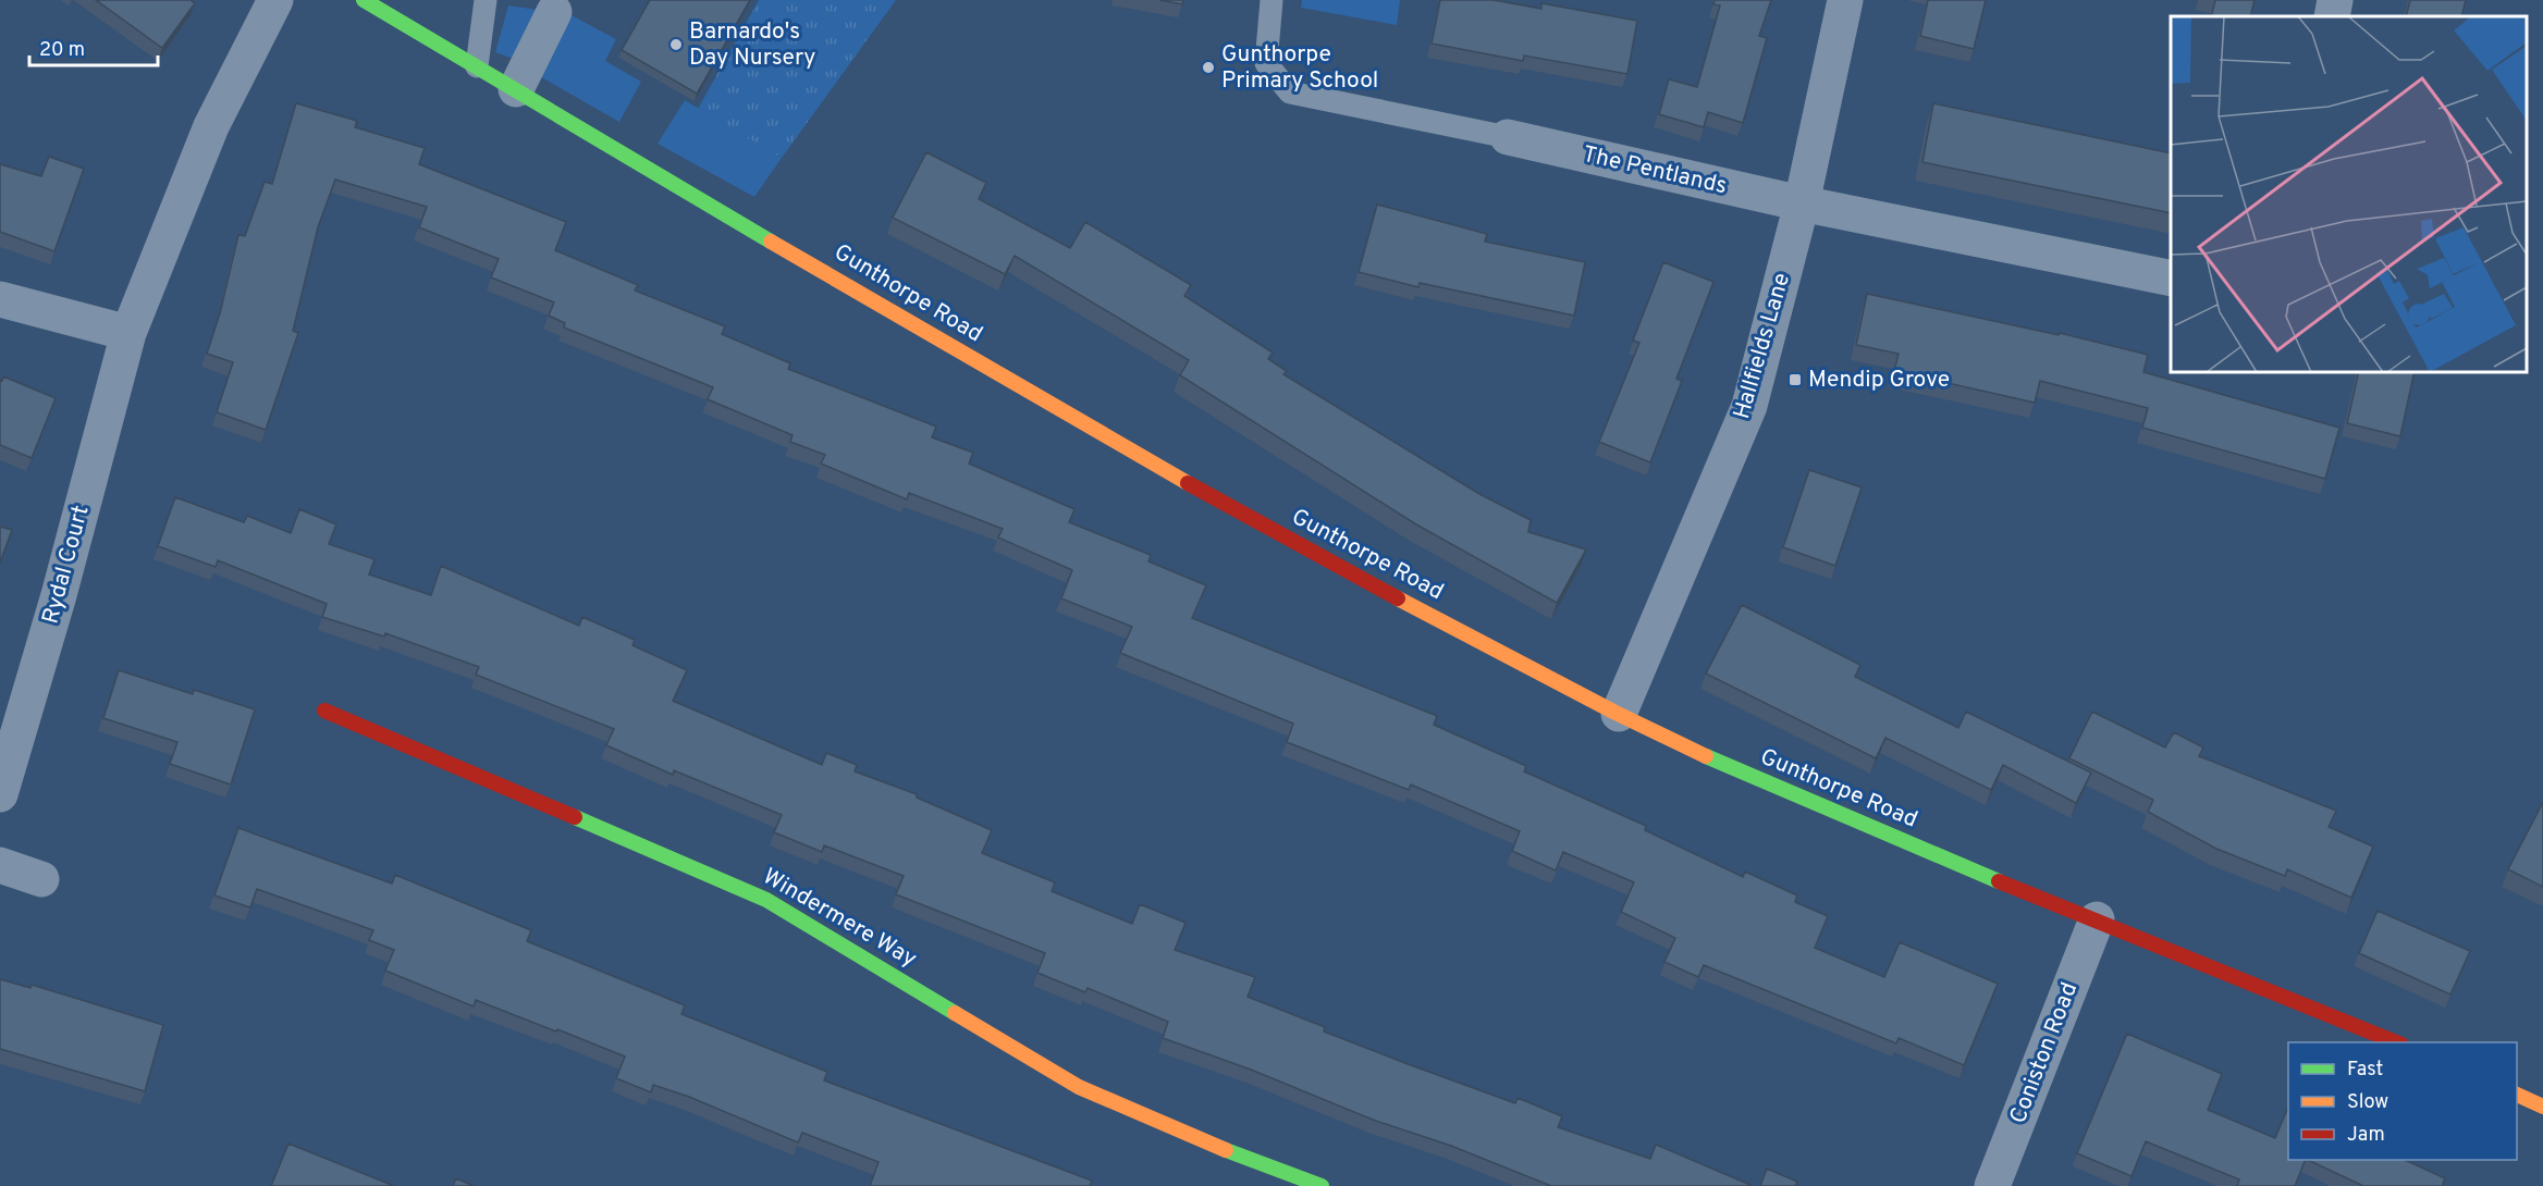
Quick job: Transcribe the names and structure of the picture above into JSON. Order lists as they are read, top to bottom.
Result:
{
  "streets": {
    "street": [
      "The Pentlands",
      "Gunthorpe Road",
      "Hallfields Lane",
      "Rydal Court",
      "Windermere Way",
      "Coniston Road"
    ]
  },
  "crossings": [
    ["The Pentlands", "Hallfields Lane"],
    ["Gunthorpe Road", "Hallfields Lane"],
    ["Gunthorpe Road", "Coniston Road"]
  ],
  "places": {
    "other": ["Barnardo's Day Nursery", "Gunthorpe Primary School"],
    "transit": ["Mendip Grove"]
  },
  "legend": ["Fast", "Slow", "Jam"],
  "scale_bar": "20 m"
}
